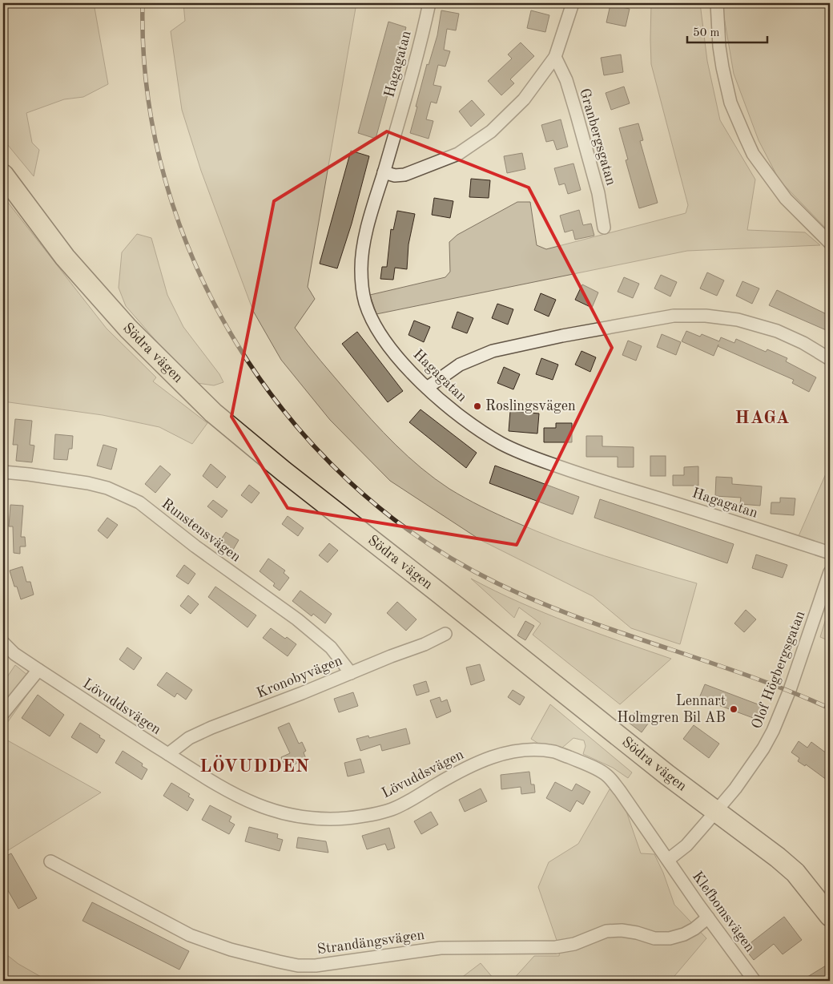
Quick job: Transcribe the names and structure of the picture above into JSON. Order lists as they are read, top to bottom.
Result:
{
  "streets": {
    "highway": ["Södra vägen"],
    "street": [
      "Hagagatan",
      "Granbergsgatan",
      "Runstensvägen",
      "Olof Högbergsgatan",
      "Kronobyvägen",
      "Lövuddsvägen",
      "Klefbomsvägen",
      "Strandängsvägen"
    ]
  },
  "crossings": [
    ["Södra vägen", "Olof Högbergsgatan"],
    ["Runstensvägen", "Kronobyvägen"],
    ["Kronobyvägen", "Lövuddsvägen"],
    ["Lövuddsvägen", "Klefbomsvägen"],
    ["Klefbomsvägen", "Strandängsvägen"]
  ],
  "districts": ["HAGA", "LÖVUDDEN"],
  "places": ["Roslingsvägen", "Lennart Holmgren Bil AB"],
  "scale_bar": "50 m"
}
